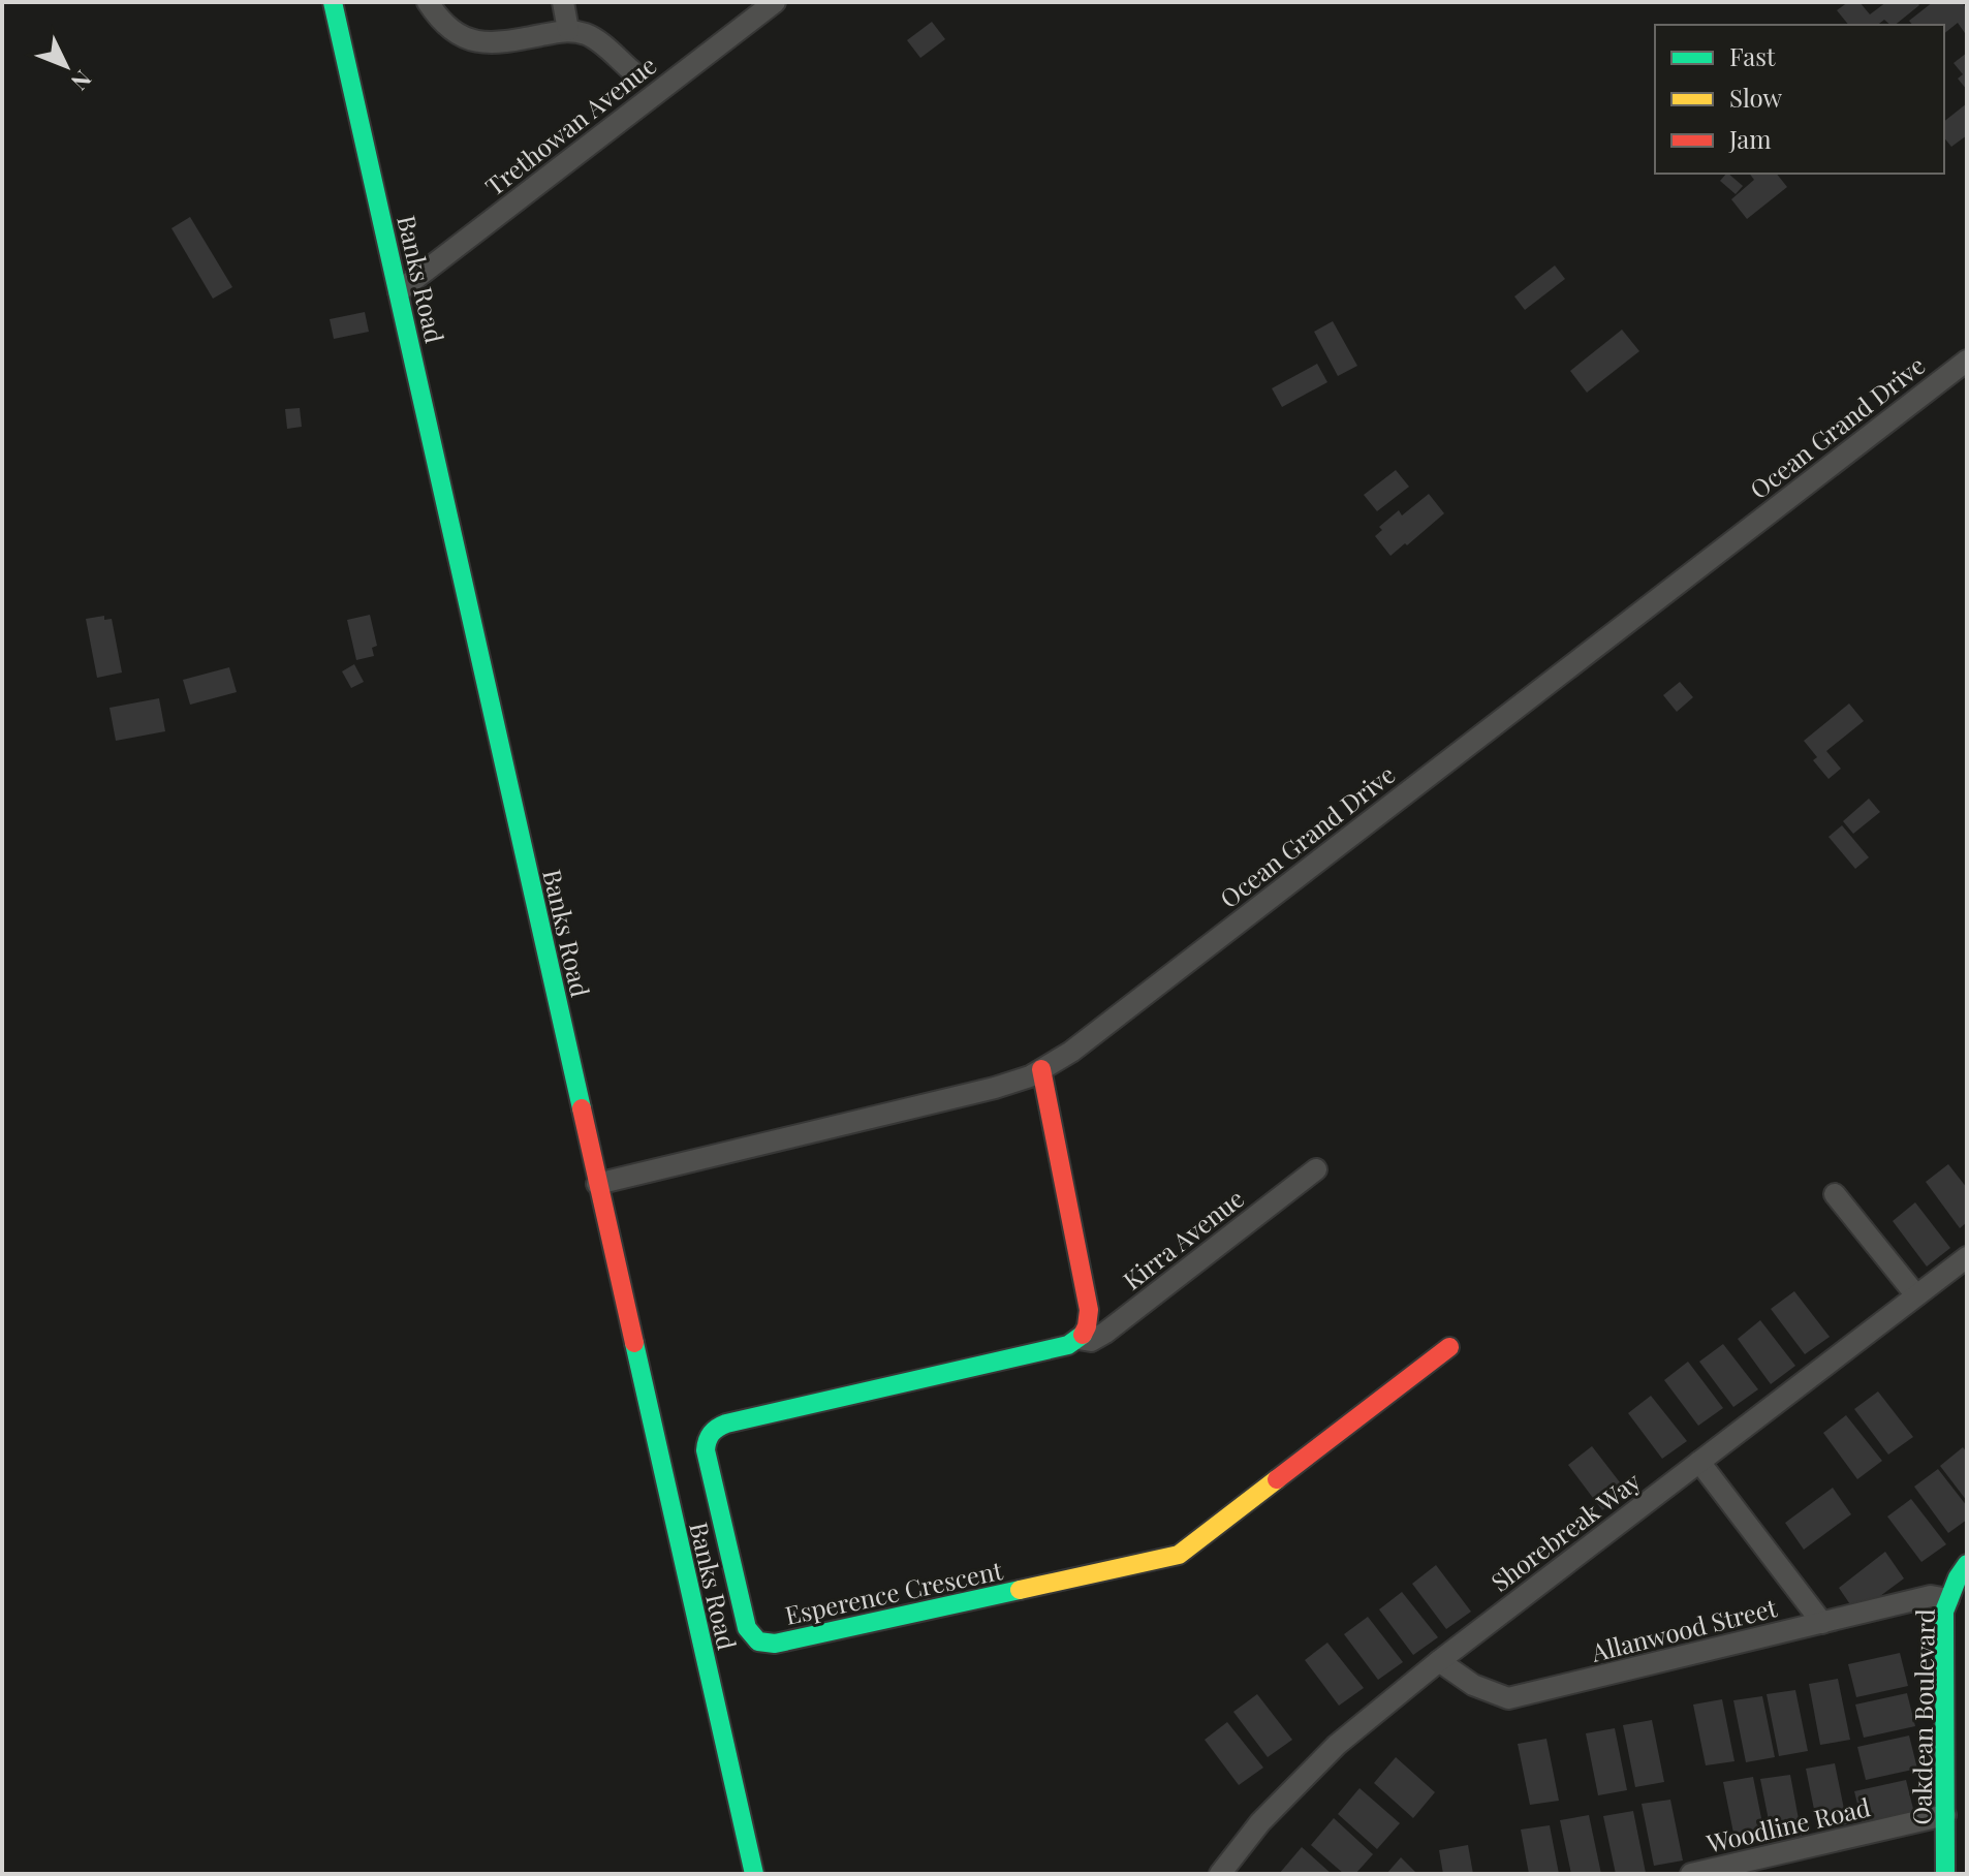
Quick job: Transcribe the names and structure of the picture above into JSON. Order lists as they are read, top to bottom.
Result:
{
  "streets": {
    "street": [
      "Trethowan Avenue",
      "Banks Road",
      "Ocean Grand Drive",
      "Kirra Avenue",
      "Shorebreak Way",
      "Esperence Crescent",
      "Allanwood Street",
      "Oakdean Boulevard",
      "Woodline Road"
    ]
  },
  "crossings": [
    ["Trethowan Avenue", "Banks Road"],
    ["Banks Road", "Ocean Grand Drive"],
    ["Kirra Avenue", "Esperence Crescent"],
    ["Shorebreak Way", "Allanwood Street"],
    ["Allanwood Street", "Oakdean Boulevard"],
    ["Oakdean Boulevard", "Woodline Road"]
  ],
  "legend": ["Fast", "Slow", "Jam"],
  "north": "bottom right"
}
